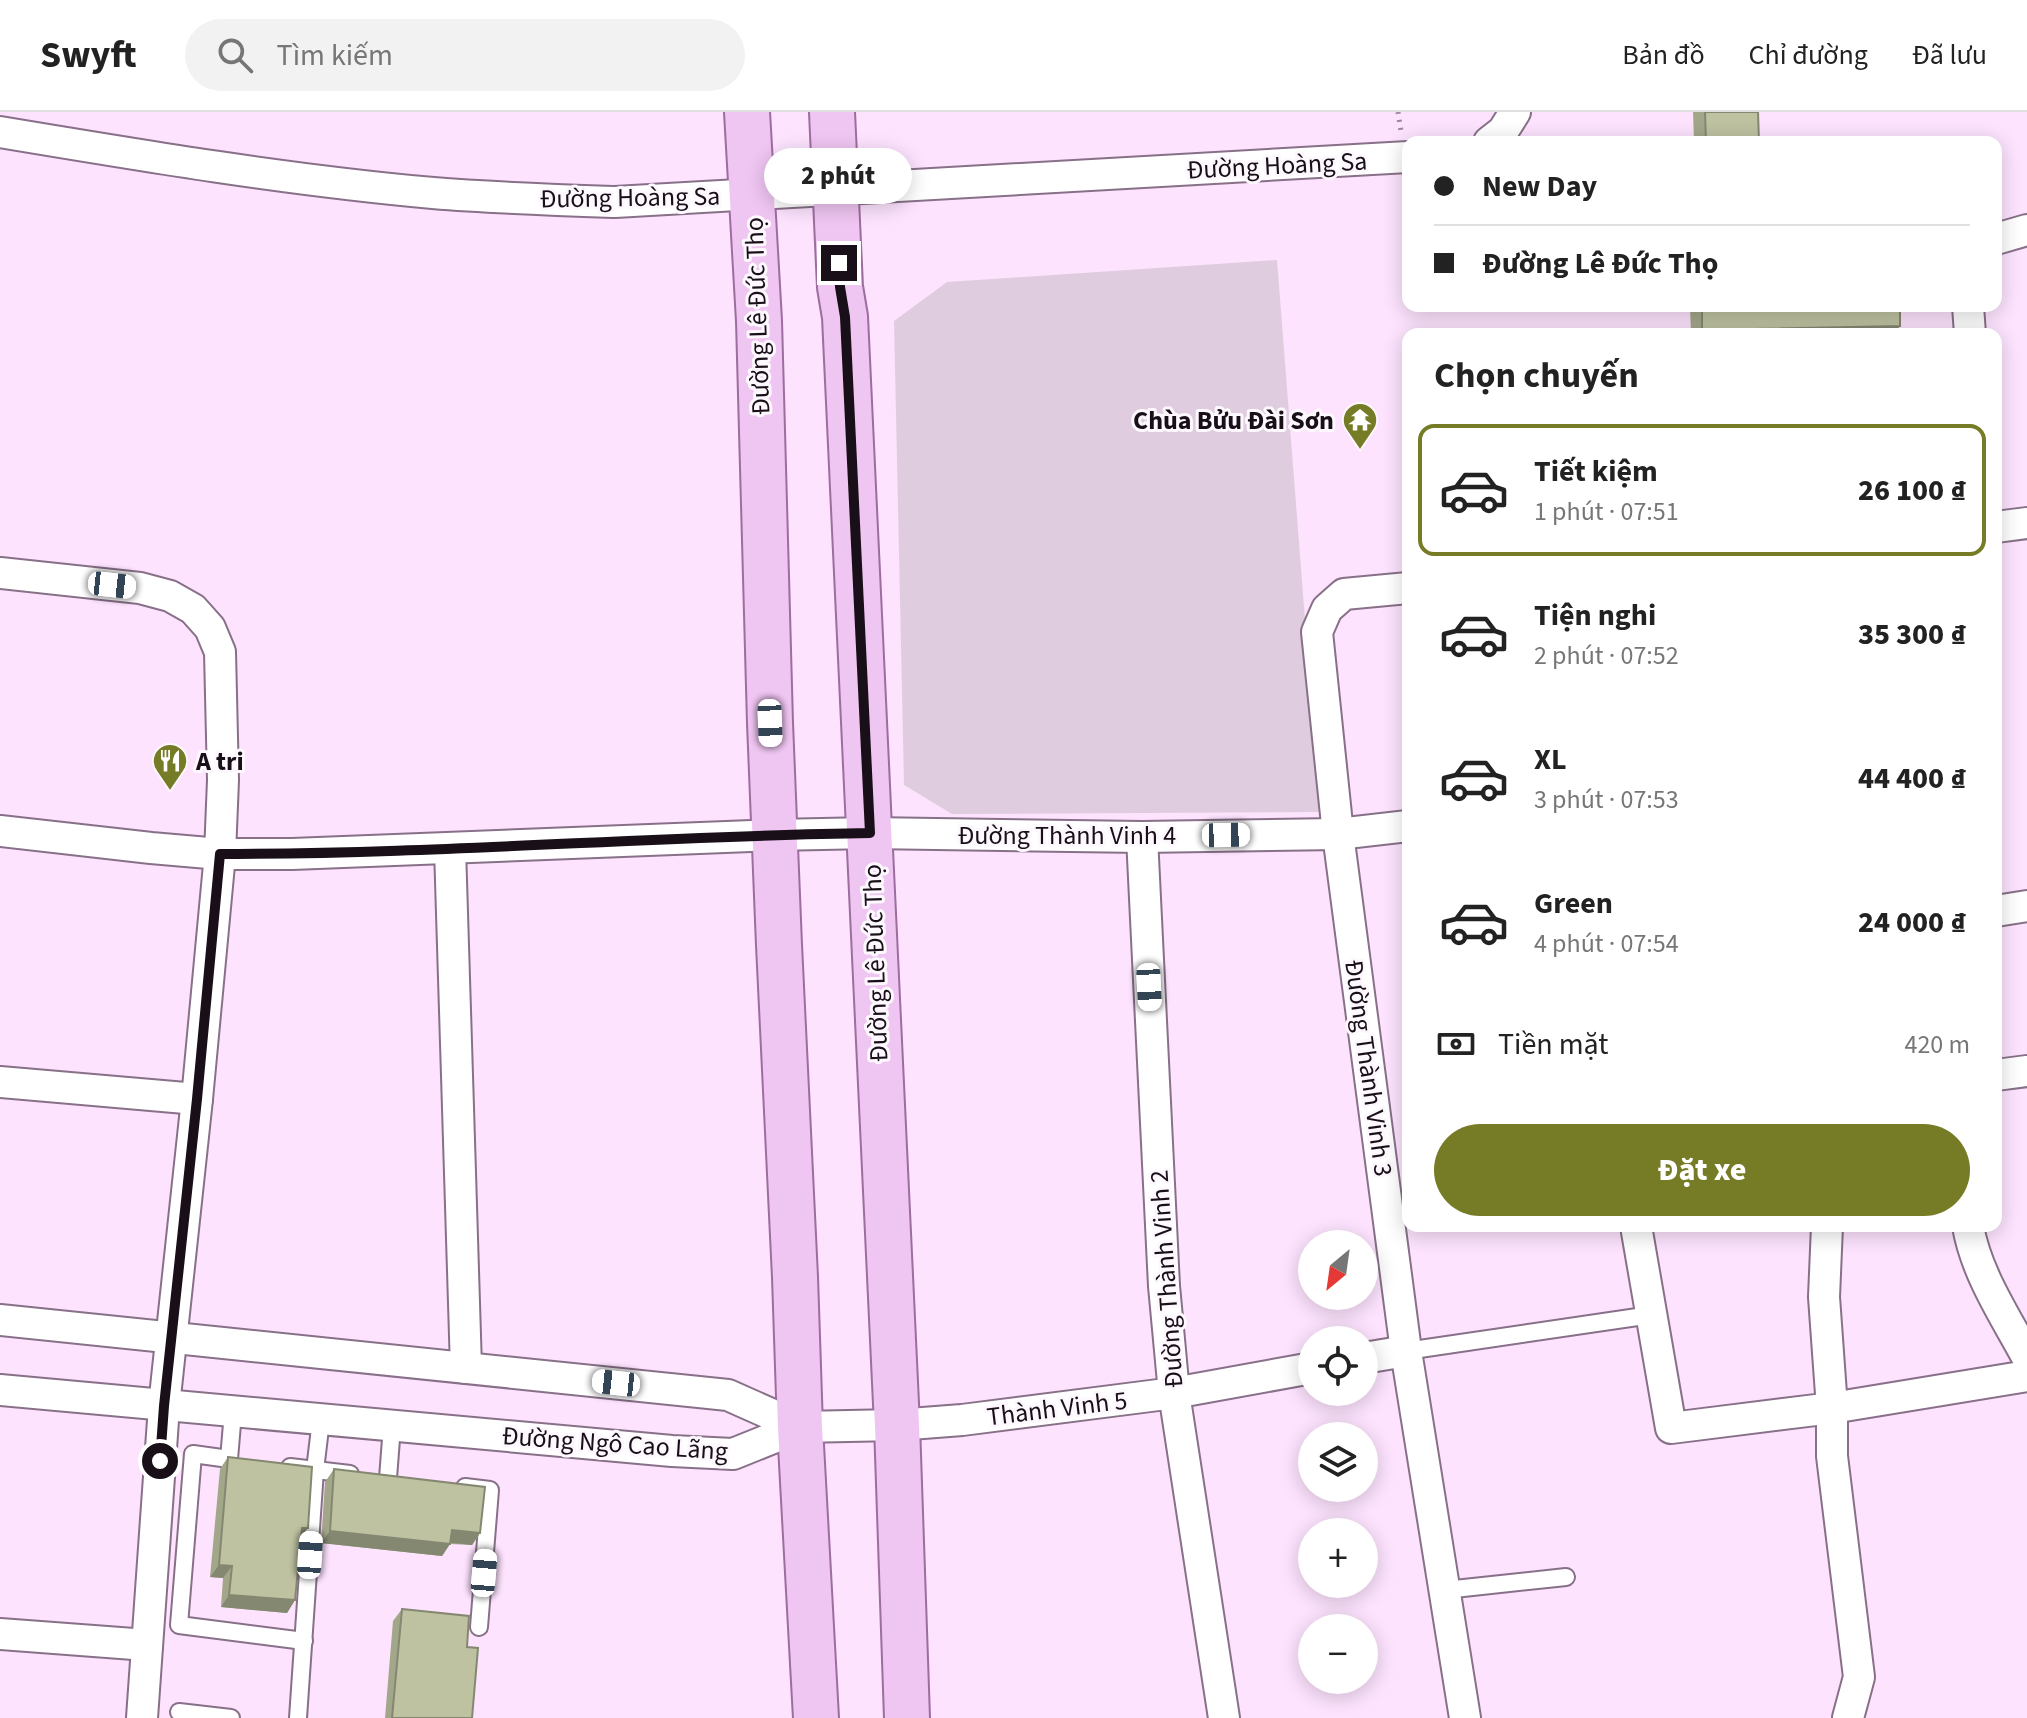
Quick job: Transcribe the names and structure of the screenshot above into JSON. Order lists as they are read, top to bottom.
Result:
{
  "streets": {
    "main road": ["Đường Lê Đức Thọ"],
    "street": [
      "Đường Hoàng Sa",
      "Đường Thành Vinh 4",
      "Đường Thành Vinh 3",
      "Đường Thành Vinh 2",
      "Thành Vinh 5",
      "Đường Ngô Cao Lãng"
    ]
  },
  "crossings": [
    ["Đường Hoàng Sa", "Đường Lê Đức Thọ"],
    ["Đường Lê Đức Thọ", "Đường Thành Vinh 4"],
    ["Đường Lê Đức Thọ", "Thành Vinh 5"],
    ["Đường Lê Đức Thọ", "Đường Ngô Cao Lãng"],
    ["Đường Thành Vinh 4", "Đường Thành Vinh 3"],
    ["Đường Thành Vinh 4", "Đường Thành Vinh 2"],
    ["Đường Thành Vinh 2", "Thành Vinh 5"],
    ["Thành Vinh 5", "Đường Ngô Cao Lãng"]
  ],
  "places": {
    "temple": ["Chùa Bửu Đài Sơn"],
    "restaurant": ["A tri"]
  },
  "north": "bottom left",
  "page": {
    "header": "Swyft",
    "search": "Tìm kiếm",
    "nav": ["Bản đồ", "Chỉ đường", "Đã lưu"],
    "banner": ["New Day", "Đường Lê Đức Thọ"],
    "bubble": "2 phút",
    "heading": "Chọn chuyến",
    "list": [
      {
        "name": "Tiết kiệm",
        "note": "1 phút · 07:51",
        "value": "26 100 ₫"
      },
      {
        "name": "Tiện nghi",
        "note": "2 phút · 07:52",
        "value": "35 300 ₫"
      },
      {
        "name": "XL",
        "note": "3 phút · 07:53",
        "value": "44 400 ₫"
      },
      {
        "name": "Green",
        "note": "4 phút · 07:54",
        "value": "24 000 ₫"
      }
    ],
    "pay": ["Tiền mặt", "420 m"],
    "buttons": "Đặt xe",
    "map_buttons": ["+", "−"]
  }
}
